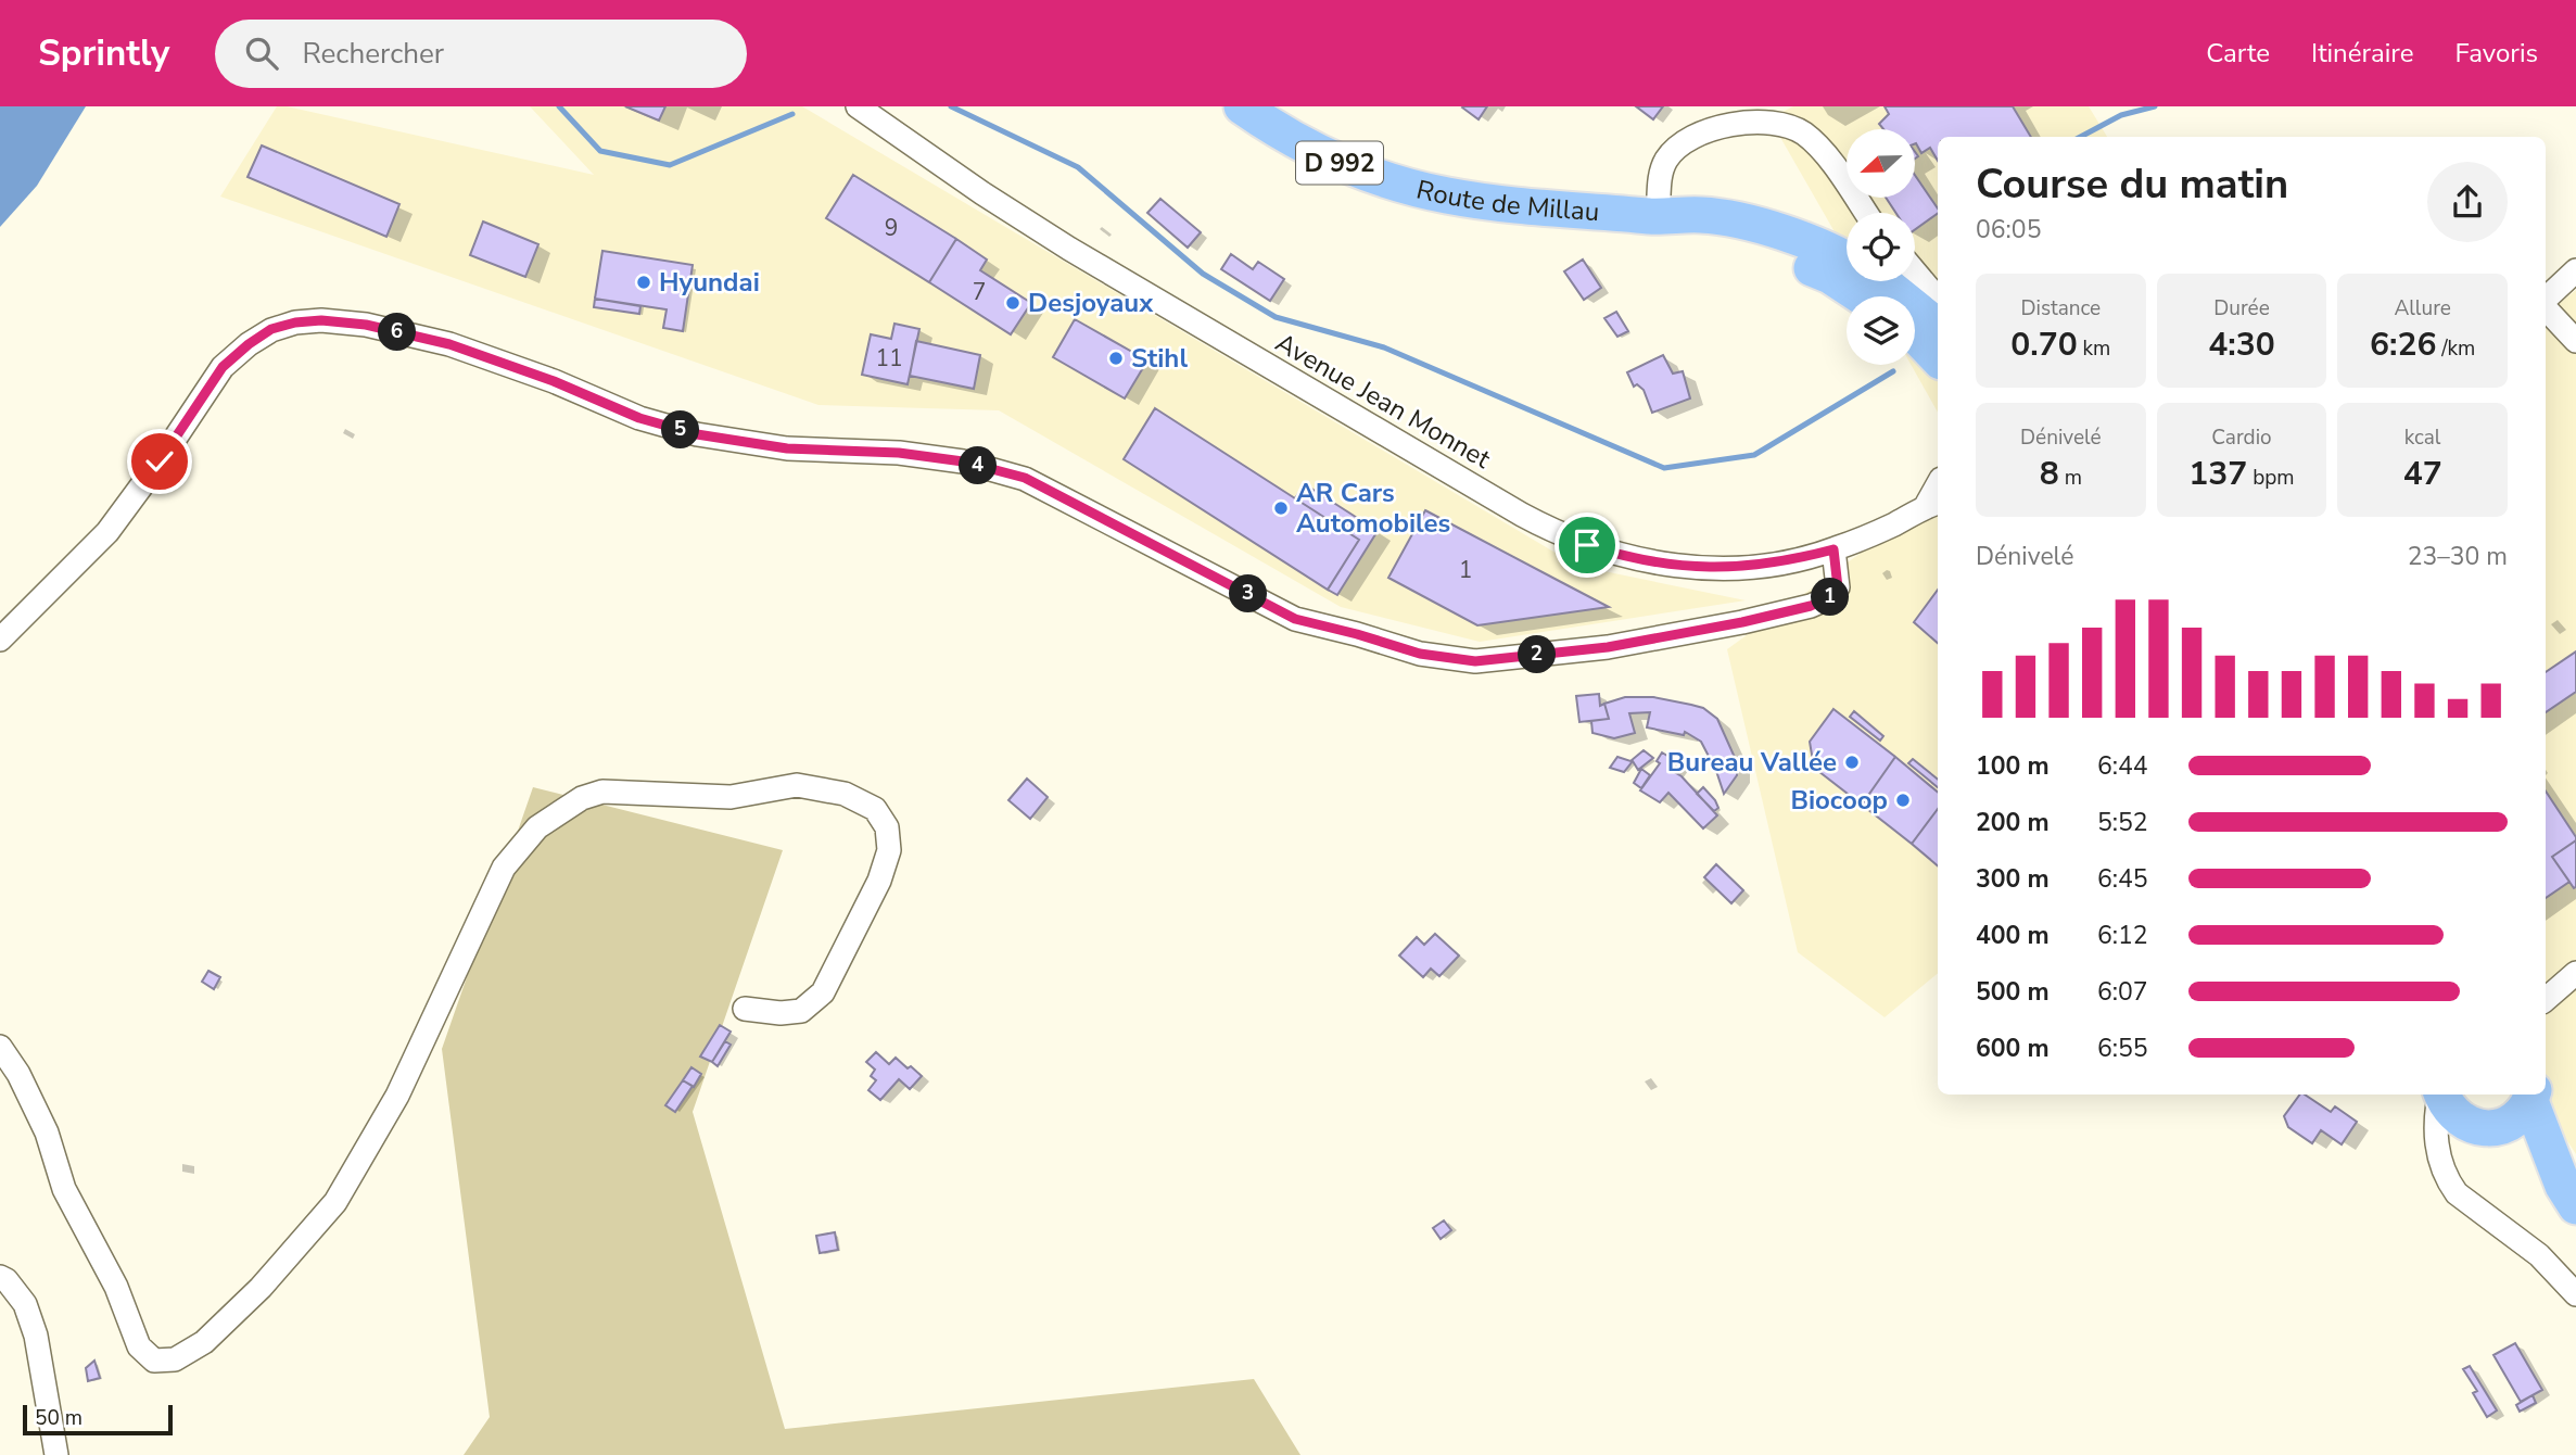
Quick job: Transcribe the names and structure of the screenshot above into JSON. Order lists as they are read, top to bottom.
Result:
{
  "streets": {
    "main road": ["D 992", "Route de Millau"],
    "street": ["Avenue Jean Monnet"]
  },
  "places": [
    "Hyundai",
    "Desjoyaux",
    "Stihl",
    "AR Cars Automobiles",
    "Bureau Vallée",
    "Biocoop"
  ],
  "house_numbers": [
    "9",
    "7",
    "11",
    "1"
  ],
  "scale_bar": "50 m",
  "north": "left",
  "page": {
    "header": "Sprintly",
    "search": "Rechercher",
    "nav": ["Carte", "Itinéraire", "Favoris"],
    "heading": ["Course du matin", "06:05"],
    "stats": [
      ["Distance", "0.70 km"],
      ["Durée", "4:30"],
      ["Allure", "6:26 /km"],
      ["Dénivelé", "8 m"],
      ["Cardio", "137 bpm"],
      ["kcal", "47"]
    ],
    "pins": [
      "6",
      "5",
      "4",
      "3",
      "1",
      "2"
    ],
    "chart": ["Dénivelé", "23–30 m"],
    "list": [
      {
        "name": "100 m",
        "note": "6:44"
      },
      {
        "name": "200 m",
        "note": "5:52"
      },
      {
        "name": "300 m",
        "note": "6:45"
      },
      {
        "name": "400 m",
        "note": "6:12"
      },
      {
        "name": "500 m",
        "note": "6:07"
      },
      {
        "name": "600 m",
        "note": "6:55"
      }
    ],
    "scale": "50 m"
  }
}
